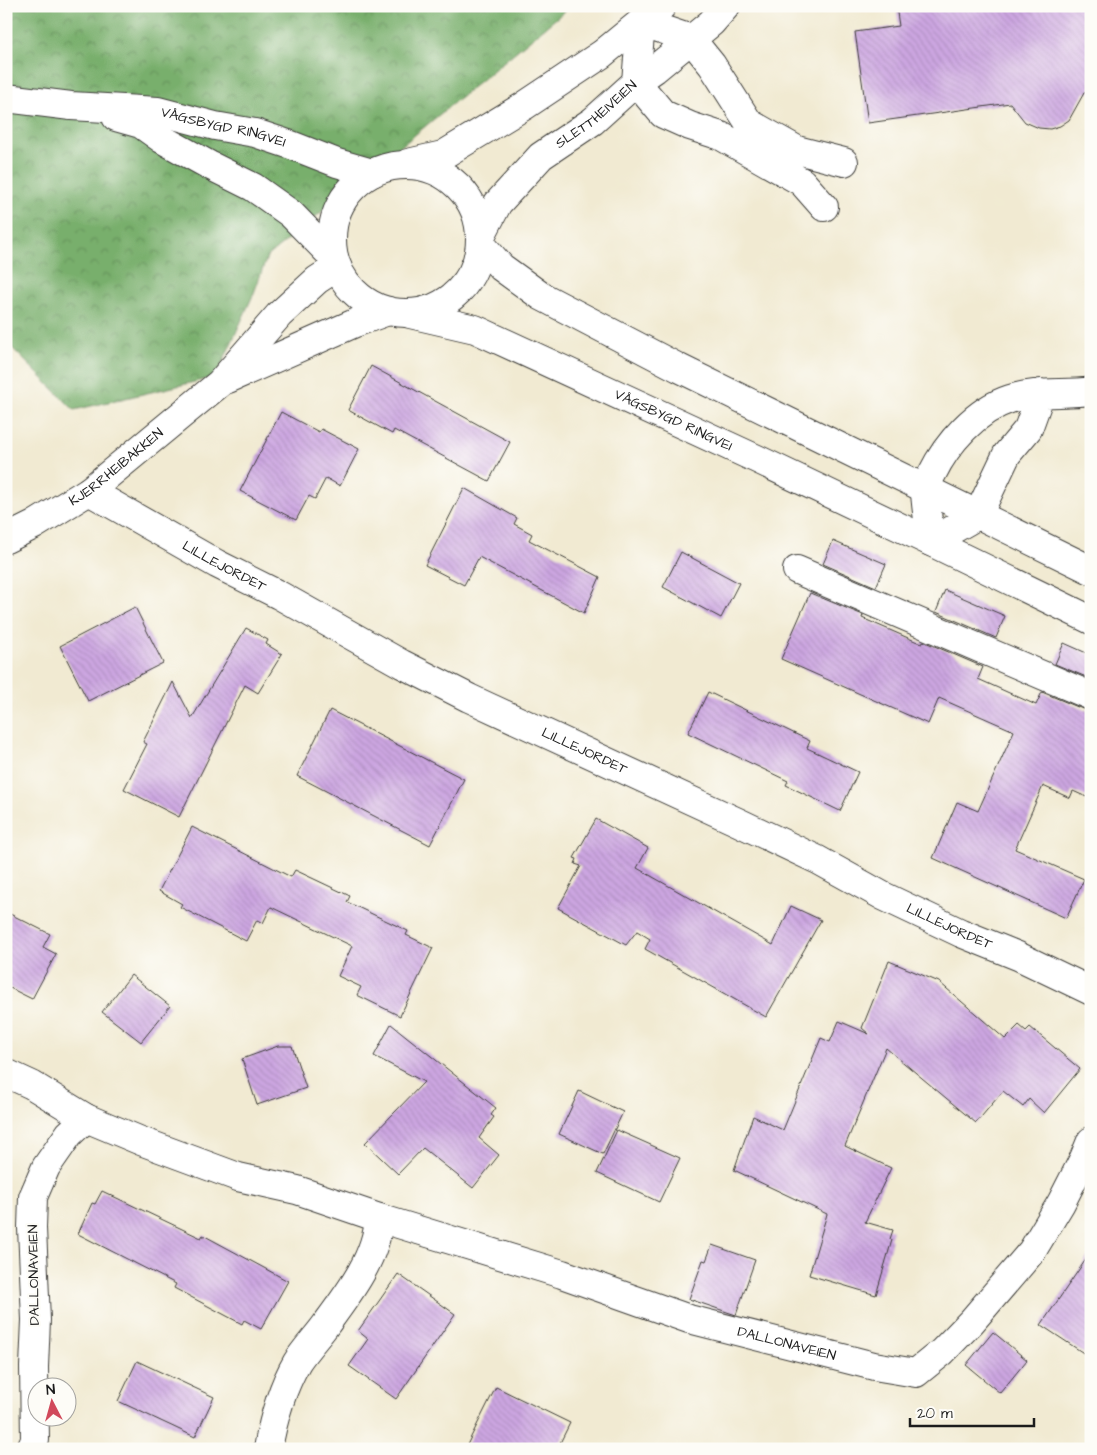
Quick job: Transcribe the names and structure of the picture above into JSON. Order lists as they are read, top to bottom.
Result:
{
  "streets": {
    "street": [
      "SLETTHEIVEIEN",
      "VÅGSBYGD RINGVEI",
      "KJERRHEIBAKKEN",
      "LILLEJORDET",
      "DALLONAVEIEN"
    ]
  },
  "crossings": [
    ["SLETTHEIVEIEN", "VÅGSBYGD RINGVEI"],
    ["SLETTHEIVEIEN", "KJERRHEIBAKKEN"],
    ["VÅGSBYGD RINGVEI", "KJERRHEIBAKKEN"],
    ["KJERRHEIBAKKEN", "LILLEJORDET"]
  ],
  "scale_bar": "20 m",
  "north": "top"
}
